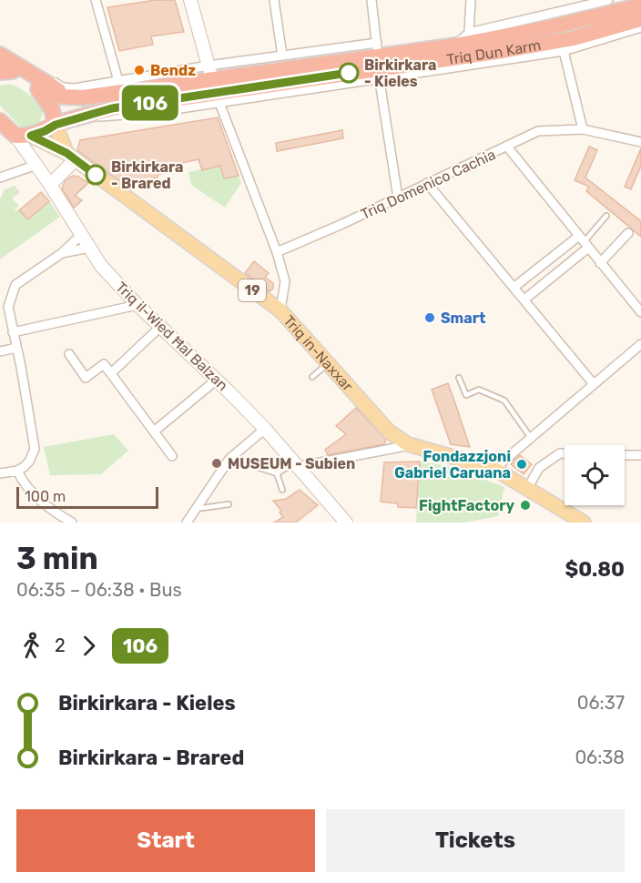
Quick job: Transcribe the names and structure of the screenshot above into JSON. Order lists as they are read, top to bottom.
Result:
{
  "streets": {
    "highway": ["Triq Dun Karm", "Triq in-Naxxar"],
    "main road": ["19", "Triq il-Wied Ħal Balzan"],
    "street": ["Triq Domenico Cachia"]
  },
  "crossings": [
    ["Triq il-Wied Ħal Balzan", "Triq in-Naxxar"]
  ],
  "places": [
    "Bendz",
    "Birkirkara - Kieles",
    "Birkirkara - Brared",
    "Smart",
    "MUSEUM - Subien",
    "Fondazzjoni Gabriel Caruana",
    "FightFactory"
  ],
  "lines": ["bus line 106"],
  "scale_bar": "100 m",
  "page": {
    "on_map": "106",
    "scale": "100 m",
    "heading": ["3 min", "06:35 – 06:38 · Bus", "$0.80"],
    "legs": ["2", "106"],
    "list": [
      {
        "name": "Birkirkara - Kieles",
        "value": "06:37"
      },
      {
        "name": "Birkirkara - Brared",
        "value": "06:38"
      }
    ],
    "buttons": ["Start", "Tickets"]
  }
}
